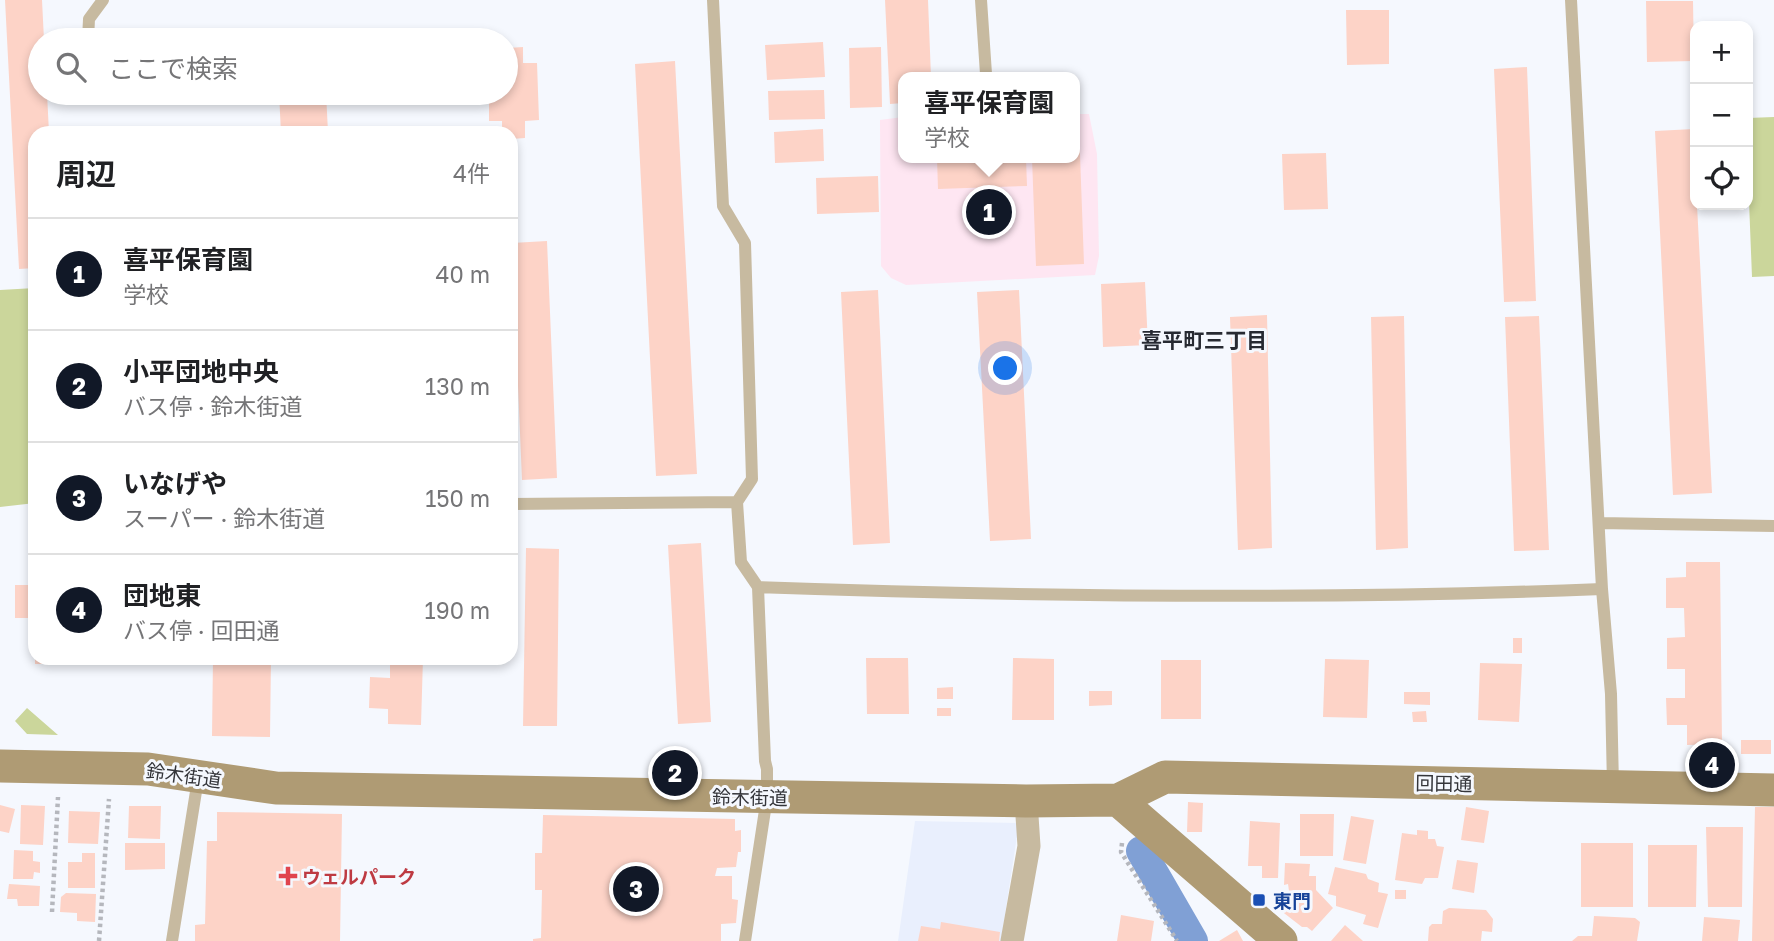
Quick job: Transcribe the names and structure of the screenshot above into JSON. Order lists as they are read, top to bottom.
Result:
{
  "streets": {
    "main road": ["鈴木街道", "回田通"]
  },
  "crossings": [
    ["鈴木街道", "回田通"]
  ],
  "districts": ["喜平町三丁目"],
  "places": {
    "health": ["ウェルパーク"],
    "transit": ["東門"]
  },
  "page": {
    "map_buttons": ["+", "−"],
    "search": "ここで検索",
    "popup": ["喜平保育園", "学校"],
    "heading": ["周辺", "4件"],
    "pins": [
      "1",
      "4",
      "2",
      "3"
    ],
    "list": [
      {
        "mark": "1",
        "name": "喜平保育園",
        "note": "学校",
        "value": "40 m"
      },
      {
        "mark": "2",
        "name": "小平団地中央",
        "note": "バス停 · 鈴木街道",
        "value": "130 m"
      },
      {
        "mark": "3",
        "name": "いなげや",
        "note": "スーパー · 鈴木街道",
        "value": "150 m"
      },
      {
        "mark": "4",
        "name": "団地東",
        "note": "バス停 · 回田通",
        "value": "190 m"
      }
    ]
  }
}
